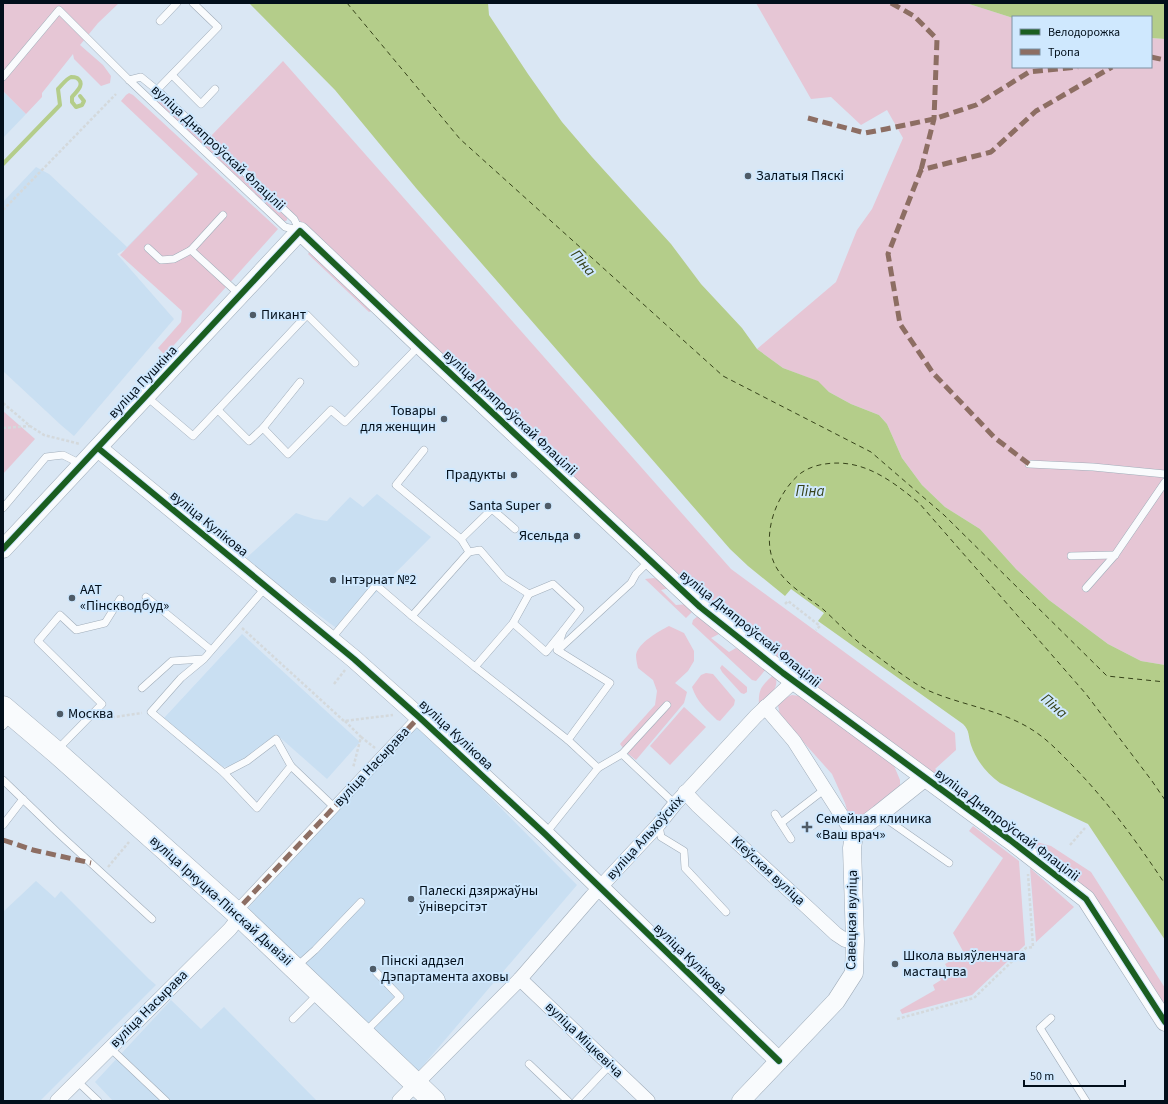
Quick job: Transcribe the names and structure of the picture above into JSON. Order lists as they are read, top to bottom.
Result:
{
  "streets": {
    "main road": ["вуліца Іркуцка-Пінскай Дывізіі"],
    "street": [
      "вуліца Дняпроўскай Флаціліі",
      "вуліца Пушкіна",
      "вуліца Кулікова",
      "вуліца Насырава",
      "вуліца Альхоўскіх",
      "Кіеўская вуліца",
      "Савецкая вуліца",
      "вуліца Міцкевіча"
    ]
  },
  "crossings": [
    ["вуліца Дняпроўскай Флаціліі", "вуліца Пушкіна"],
    ["вуліца Дняпроўскай Флаціліі", "вуліца Альхоўскіх"],
    ["вуліца Пушкіна", "вуліца Кулікова"],
    ["вуліца Кулікова", "вуліца Насырава"],
    ["вуліца Кулікова", "вуліца Альхоўскіх"],
    ["вуліца Кулікова", "Савецкая вуліца"],
    ["вуліца Насырава", "вуліца Іркуцка-Пінскай Дывізіі"],
    ["вуліца Альхоўскіх", "Кіеўская вуліца"],
    ["вуліца Альхоўскіх", "вуліца Іркуцка-Пінскай Дывізіі"],
    ["вуліца Альхоўскіх", "вуліца Міцкевіча"],
    ["Кіеўская вуліца", "Савецкая вуліца"]
  ],
  "water": ["Піна"],
  "places": {
    "other": [
      "Залатыя Пяскі",
      "Пикант",
      "Товары для женщин",
      "Прадукты",
      "Santa Super",
      "Ясельда",
      "Інтэрнат №2",
      "ААТ «Пінскводбуд»",
      "Москва",
      "Палескі дзяржаўны ўніверсітэт",
      "Школа выяўленчага мастацтва",
      "Пінскі аддзел Дэпартамента аховы"
    ],
    "health": ["Семейная клиника «Ваш врач»"]
  },
  "legend": ["Велодорожка", "Тропа"],
  "scale_bar": "50 m"
}
